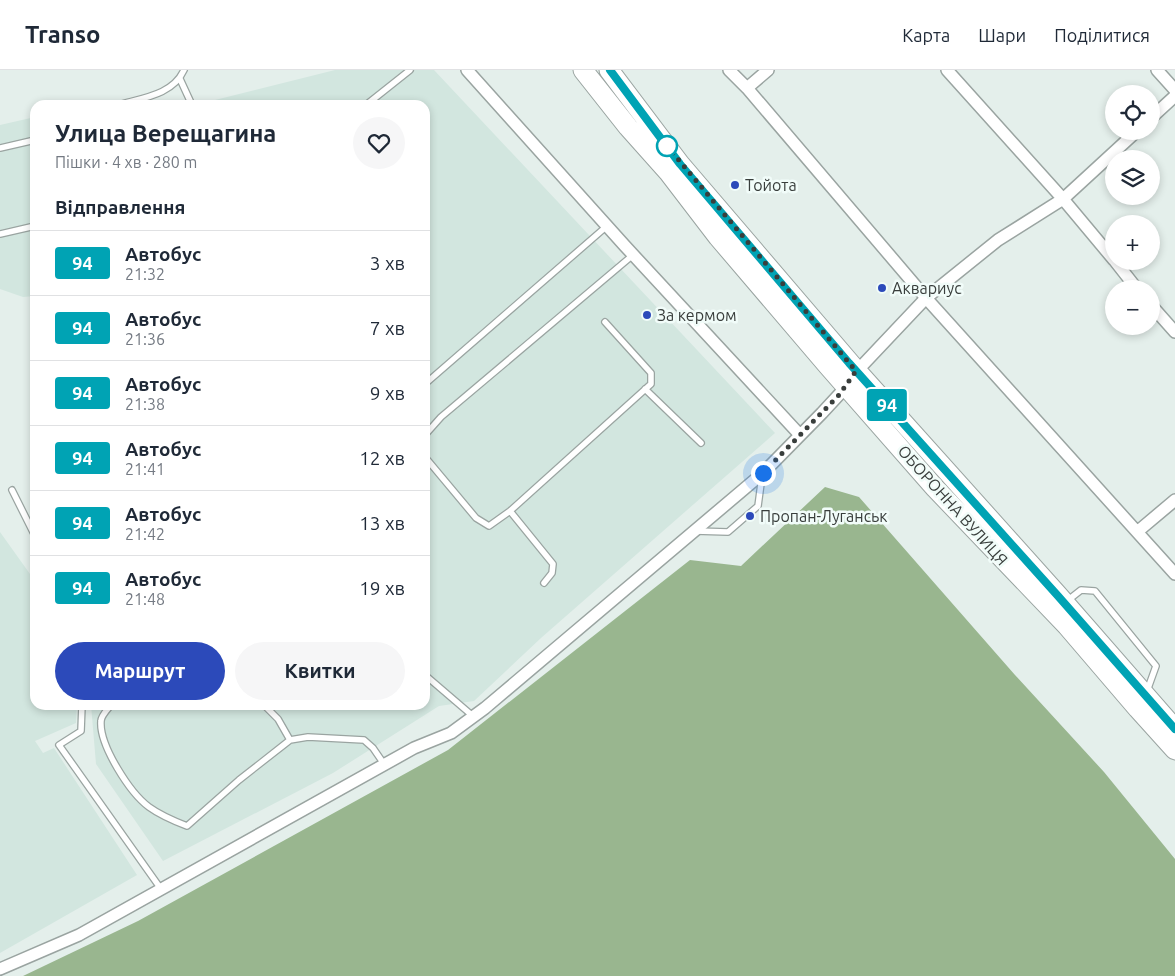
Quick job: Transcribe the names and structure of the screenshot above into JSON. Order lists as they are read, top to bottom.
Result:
{
  "streets": {
    "main road": ["ОБОРОННА ВУЛИЦЯ"]
  },
  "places": [
    "Тойота",
    "Аквариус",
    "За кермом",
    "Пропан-Луганськ"
  ],
  "lines": ["bus line 94"],
  "page": {
    "header": "Transo",
    "nav": ["Карта", "Шари", "Поділитися"],
    "on_map": "94",
    "map_buttons": ["+", "−"],
    "heading": [
      ["Улица Верещагина", "Пішки · 4 хв · 280 m"],
      "Відправлення"
    ],
    "list": [
      {
        "mark": "94",
        "name": "Автобус",
        "note": "21:32",
        "value": "3 хв"
      },
      {
        "mark": "94",
        "name": "Автобус",
        "note": "21:36",
        "value": "7 хв"
      },
      {
        "mark": "94",
        "name": "Автобус",
        "note": "21:38",
        "value": "9 хв"
      },
      {
        "mark": "94",
        "name": "Автобус",
        "note": "21:41",
        "value": "12 хв"
      },
      {
        "mark": "94",
        "name": "Автобус",
        "note": "21:42",
        "value": "13 хв"
      },
      {
        "mark": "94",
        "name": "Автобус",
        "note": "21:48",
        "value": "19 хв"
      }
    ],
    "buttons": ["Маршрут", "Квитки"]
  }
}
